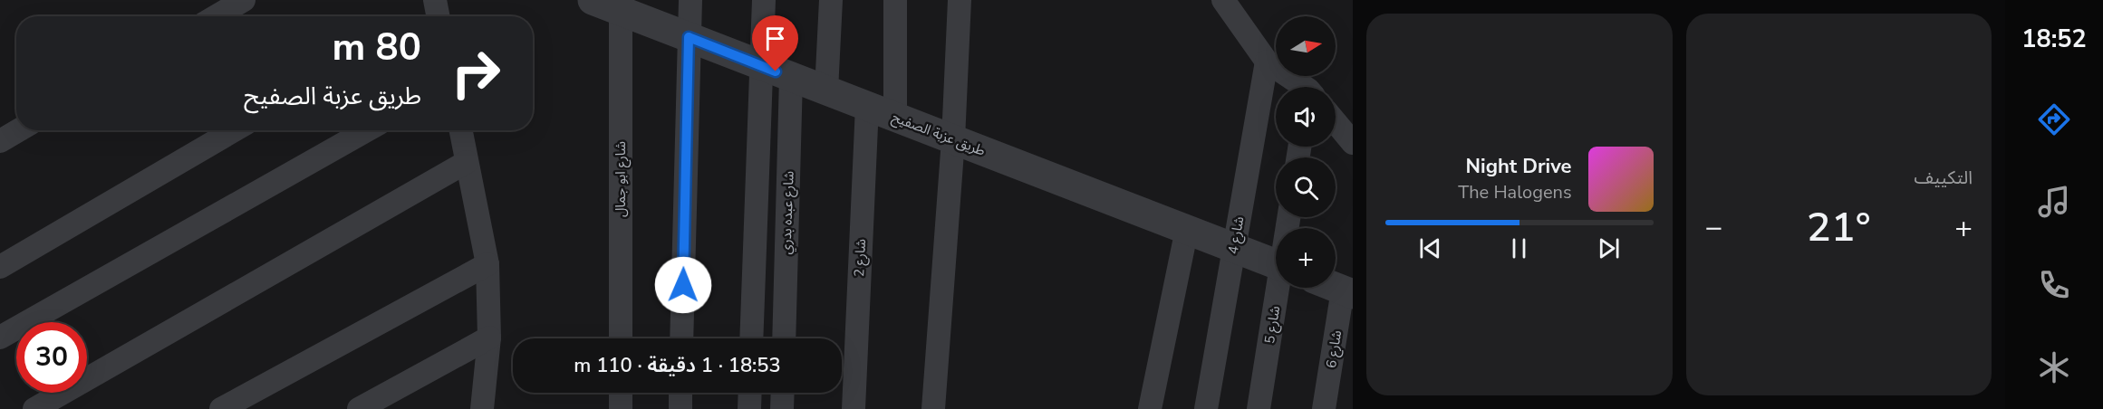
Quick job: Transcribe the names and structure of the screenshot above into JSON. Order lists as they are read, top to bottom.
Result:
{
  "streets": {
    "street": [
      "طريق عزبة الصفيح",
      "شارع ابو جمال",
      "شارع عبده بدري",
      "شارع 4",
      "شارع 2",
      "شارع 5",
      "شارع 6"
    ]
  },
  "crossings": [
    ["طريق عزبة الصفيح", "شارع ابو جمال"],
    ["طريق عزبة الصفيح", "شارع عبده بدري"],
    ["طريق عزبة الصفيح", "شارع 4"],
    ["طريق عزبة الصفيح", "شارع 2"]
  ],
  "north": "right",
  "page": {
    "tabs": "18:52",
    "tile": "التكييف",
    "map_buttons": "+",
    "turn": ["80 m", "طريق عزبة الصفيح"],
    "song": ["Night Drive", "The Halogens"],
    "heat": ["−", "21°", "+"],
    "limit": "30",
    "trip": "18:53 · 1 دقيقة · 110 m"
  }
}
